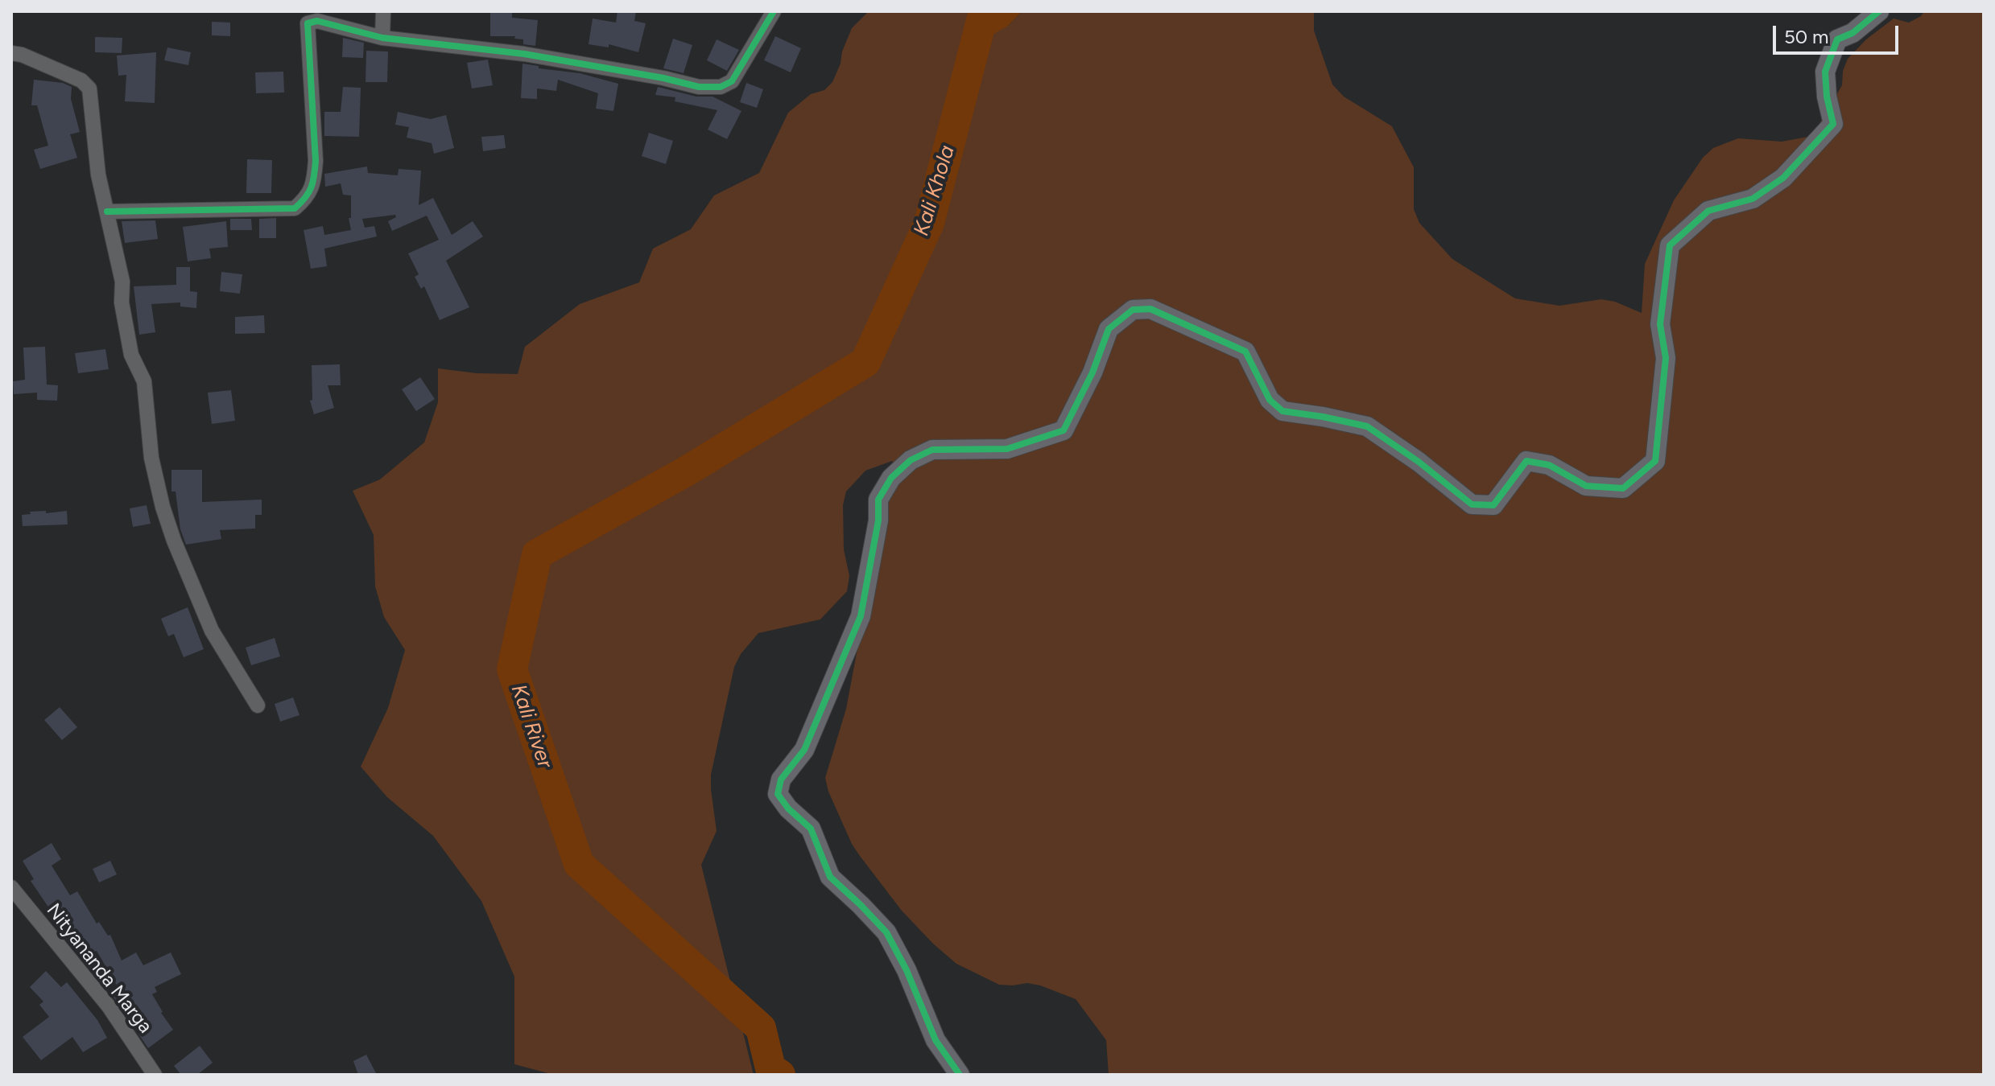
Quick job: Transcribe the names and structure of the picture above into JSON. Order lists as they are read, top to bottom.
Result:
{
  "streets": {
    "street": ["Nityananda Marga"]
  },
  "water": ["Kali Khola", "Kali River"],
  "scale_bar": "50 m"
}
